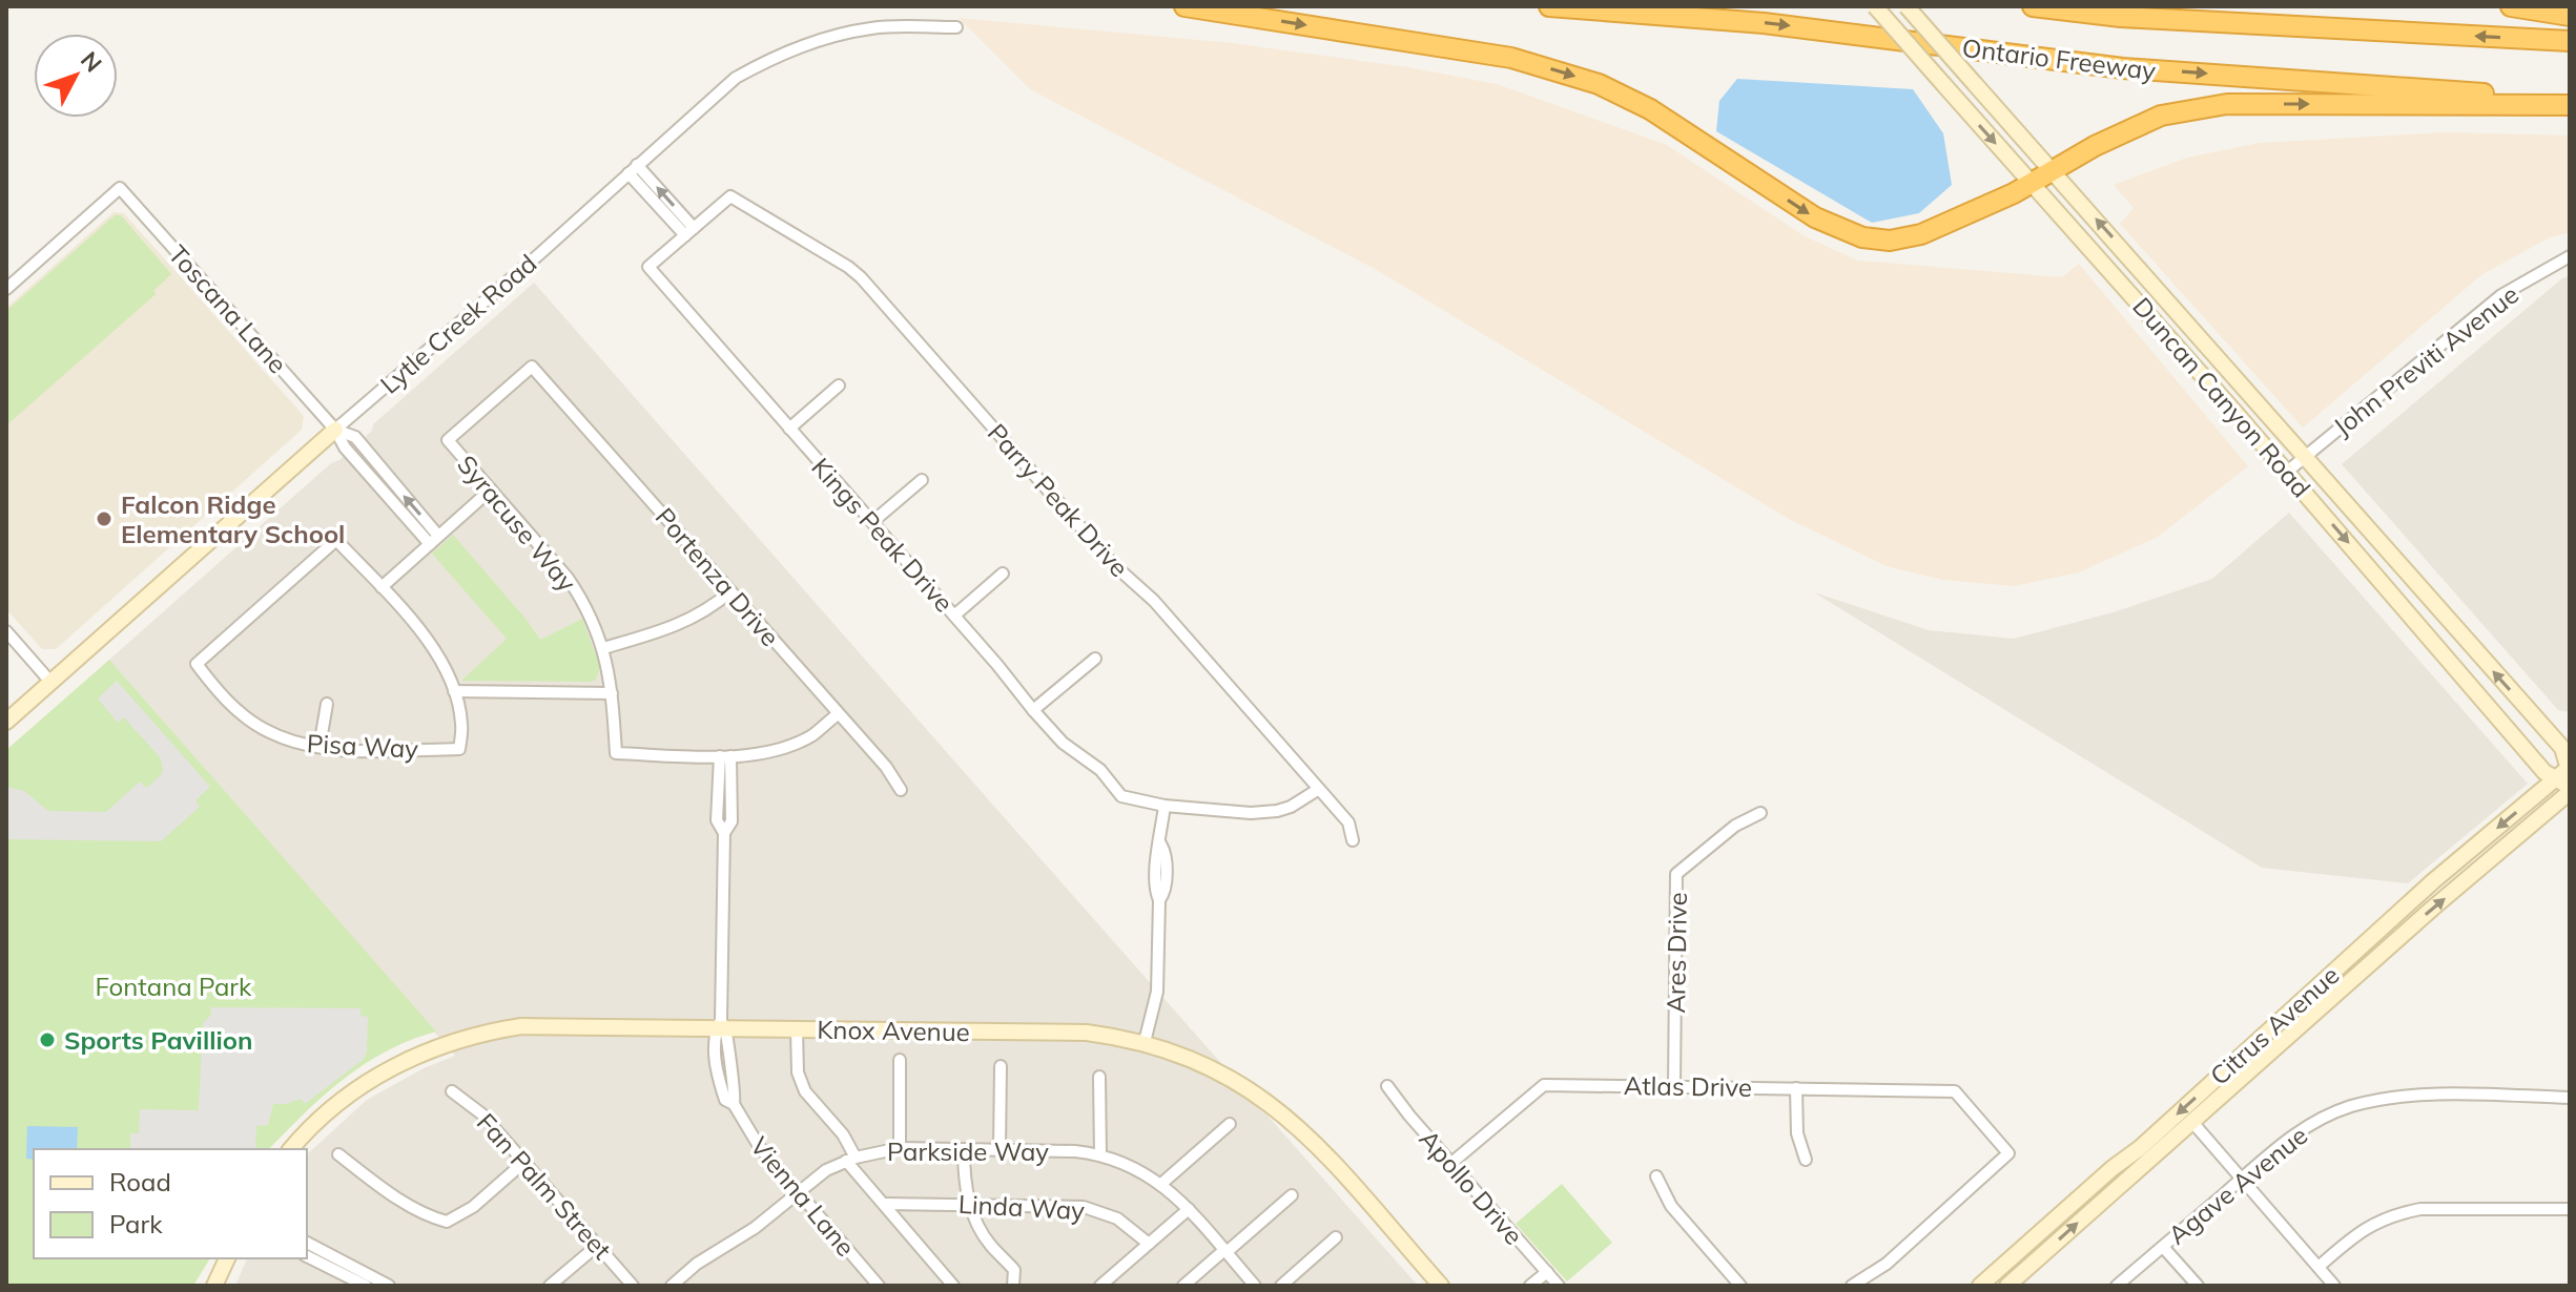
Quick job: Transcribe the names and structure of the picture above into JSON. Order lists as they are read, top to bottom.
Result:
{
  "streets": {
    "highway": ["Ontario Freeway"],
    "main road": [
      "Lytle Creek Road",
      "Duncan Canyon Road",
      "Citrus Avenue",
      "Knox Avenue"
    ],
    "street": [
      "Toscana Lane",
      "John Previti Avenue",
      "Parry Peak Drive",
      "Syracuse Way",
      "Kings Peak Drive",
      "Portenza Drive",
      "Pisa Way",
      "Ares Drive",
      "Atlas Drive",
      "Parkside Way",
      "Agave Avenue",
      "Fan Palm Street",
      "Apollo Drive",
      "Vienna Lane",
      "Linda Way"
    ]
  },
  "crossings": [
    ["Toscana Lane", "Lytle Creek Road"],
    ["John Previti Avenue", "Duncan Canyon Road"],
    ["Duncan Canyon Road", "Citrus Avenue"],
    ["Parry Peak Drive", "Kings Peak Drive"],
    ["Syracuse Way", "Portenza Drive"],
    ["Syracuse Way", "Vienna Lane"],
    ["Ares Drive", "Atlas Drive"],
    ["Knox Avenue", "Vienna Lane"],
    ["Atlas Drive", "Apollo Drive"],
    ["Parkside Way", "Vienna Lane"]
  ],
  "parks": ["Fontana Park"],
  "places": ["Falcon Ridge Elementary School", "Sports Pavillion"],
  "legend": ["Road", "Park"],
  "north": "top right"
}
